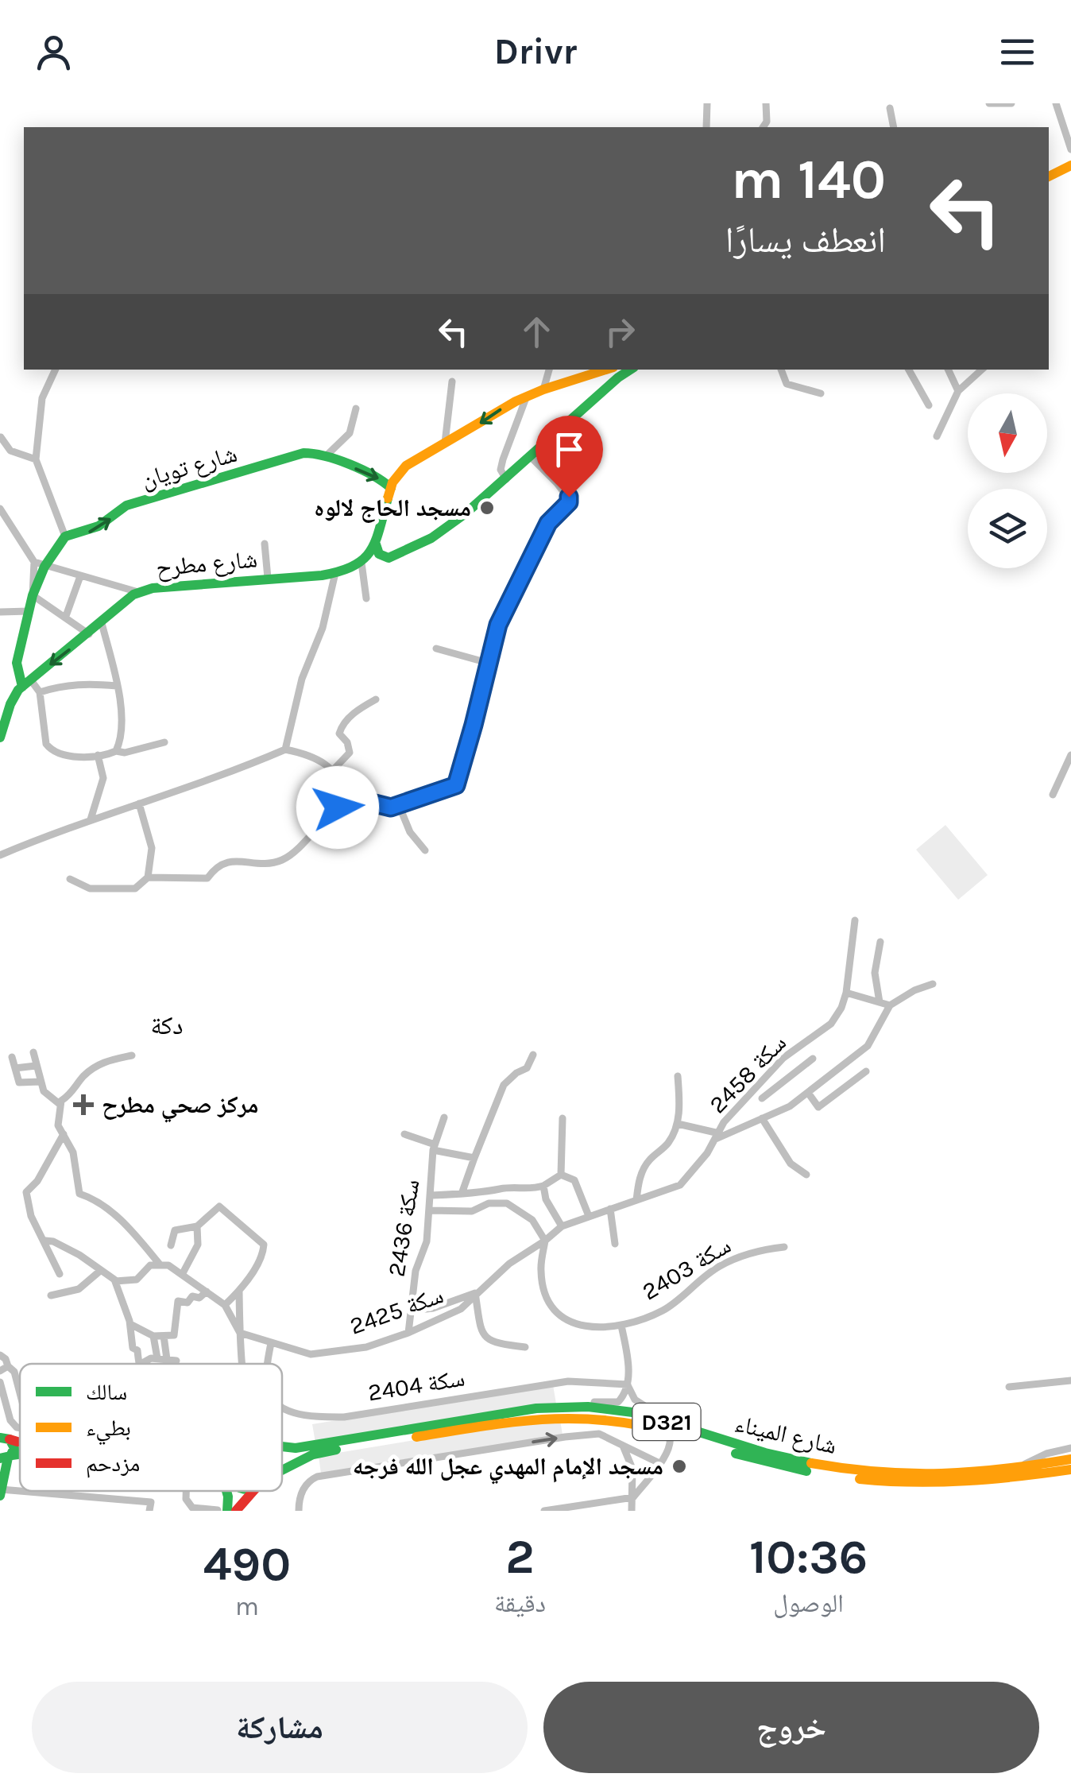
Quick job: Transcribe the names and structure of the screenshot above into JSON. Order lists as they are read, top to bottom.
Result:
{
  "streets": {
    "main road": [
      "شارع تويان",
      "شارع مطرح",
      "D321",
      "شارع الميناء"
    ],
    "street": [
      "سكة 2458",
      "سكة 2436",
      "سكة 2403",
      "سكة 2425",
      "سكة 2404"
    ]
  },
  "crossings": [
    ["سكة 2458", "سكة 2403"],
    ["سكة 2458", "سكة 2425"],
    ["سكة 2436", "سكة 2425"],
    ["سكة 2403", "سكة 2425"],
    ["سكة 2425", "سكة 2404"]
  ],
  "one_way": ["شارع تويان"],
  "districts": ["دكة"],
  "places": {
    "other": ["مسجد الحاج لالوه", "مسجد الإمام المهدي عجل الله فرجه"],
    "health": ["مركز صحي مطرح"]
  },
  "legend": ["سالك", "بطيء", "مزدحم"],
  "north": "bottom",
  "page": {
    "header": "Drivr",
    "turn": ["140 m", "انعطف يسارًا"],
    "eta": [
      "10:36",
      "الوصول",
      "2",
      "دقيقة",
      "490",
      "m"
    ],
    "buttons": ["خروج", "مشاركة"]
  }
}
